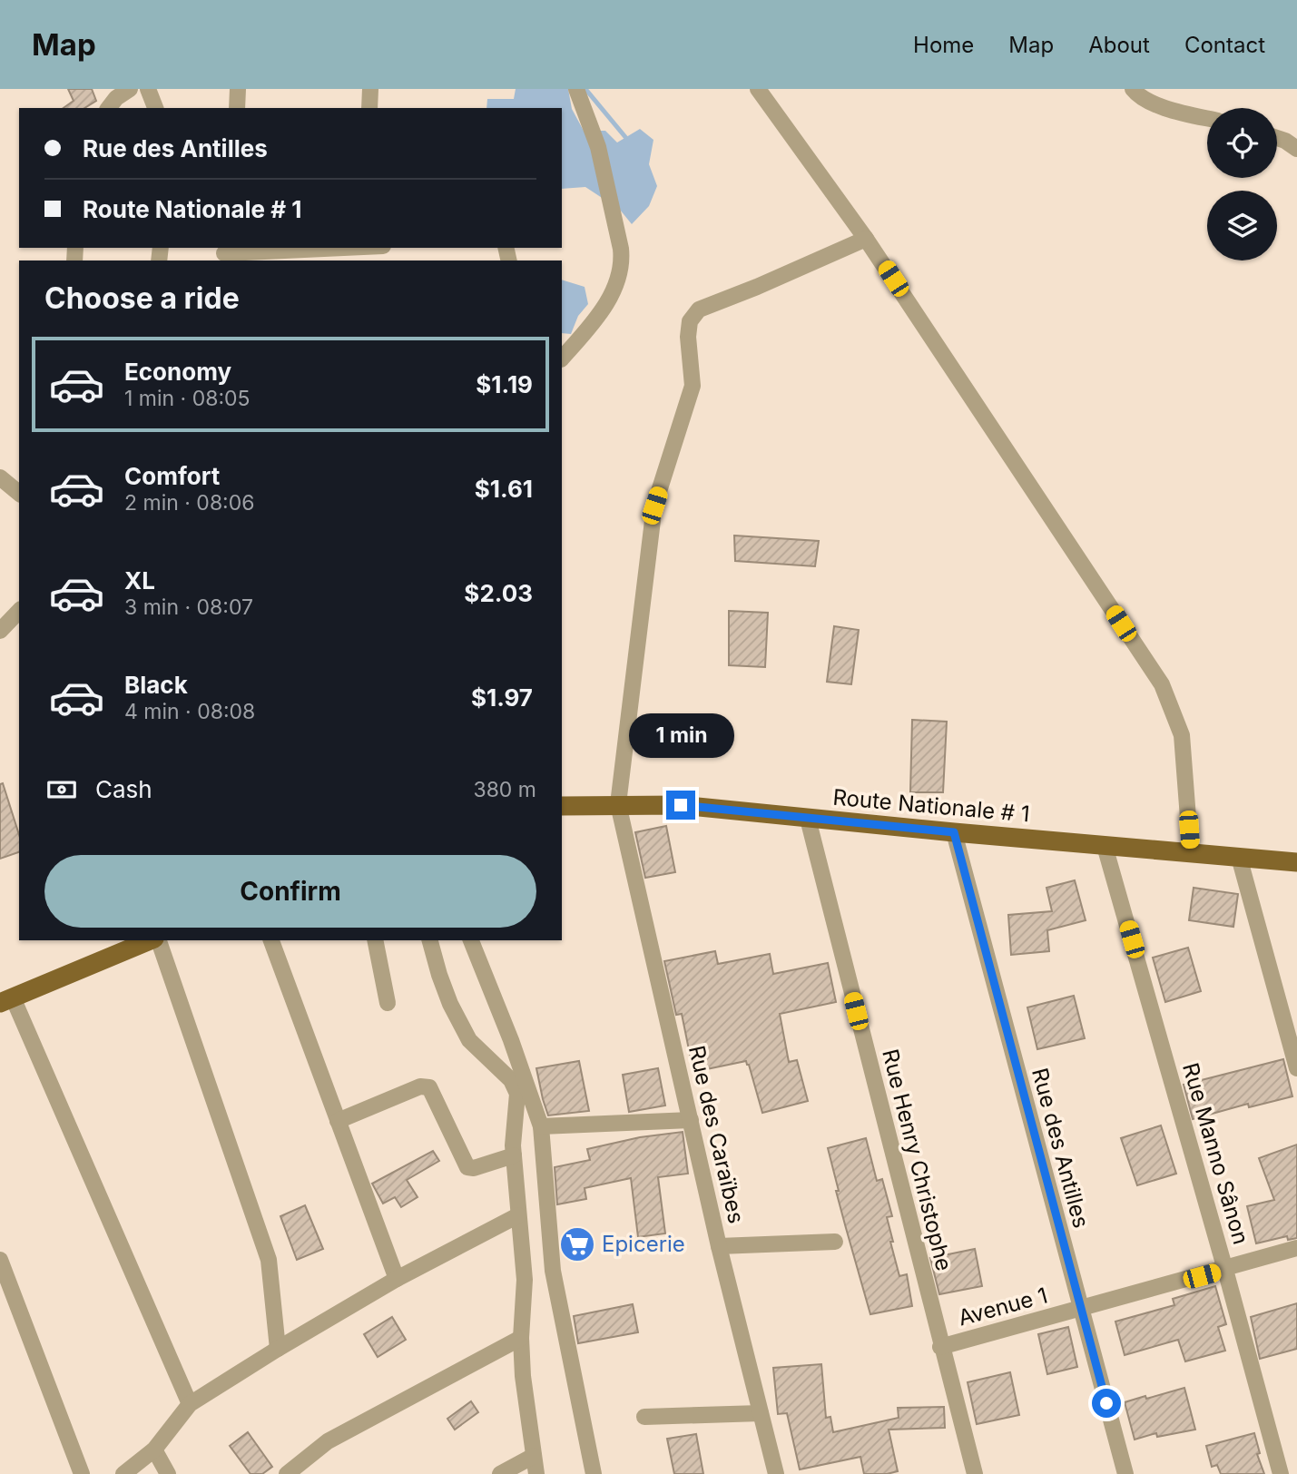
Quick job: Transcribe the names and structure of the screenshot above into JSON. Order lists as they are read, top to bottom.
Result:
{
  "streets": {
    "main road": ["Route Nationale # 1"],
    "street": [
      "Rue des Caraïbes",
      "Rue des Antilles",
      "Rue Manno Sânon",
      "Rue Henry Christophe",
      "Avenue 1"
    ]
  },
  "crossings": [
    ["Route Nationale # 1", "Rue des Caraïbes"],
    ["Route Nationale # 1", "Rue des Antilles"],
    ["Route Nationale # 1", "Rue Manno Sânon"],
    ["Route Nationale # 1", "Rue Henry Christophe"],
    ["Rue des Antilles", "Avenue 1"],
    ["Rue Manno Sânon", "Avenue 1"],
    ["Rue Henry Christophe", "Avenue 1"]
  ],
  "places": {
    "supermarket": ["Epicerie"]
  },
  "page": {
    "header": "Map",
    "nav": [
      "Home",
      "Map",
      "About",
      "Contact"
    ],
    "banner": ["Rue des Antilles", "Route Nationale # 1"],
    "heading": "Choose a ride",
    "list": [
      {
        "name": "Economy",
        "note": "1 min · 08:05",
        "value": "$1.19"
      },
      {
        "name": "Comfort",
        "note": "2 min · 08:06",
        "value": "$1.61"
      },
      {
        "name": "XL",
        "note": "3 min · 08:07",
        "value": "$2.03"
      },
      {
        "name": "Black",
        "note": "4 min · 08:08",
        "value": "$1.97"
      }
    ],
    "bubble": "1 min",
    "pay": ["Cash", "380 m"],
    "buttons": "Confirm"
  }
}
